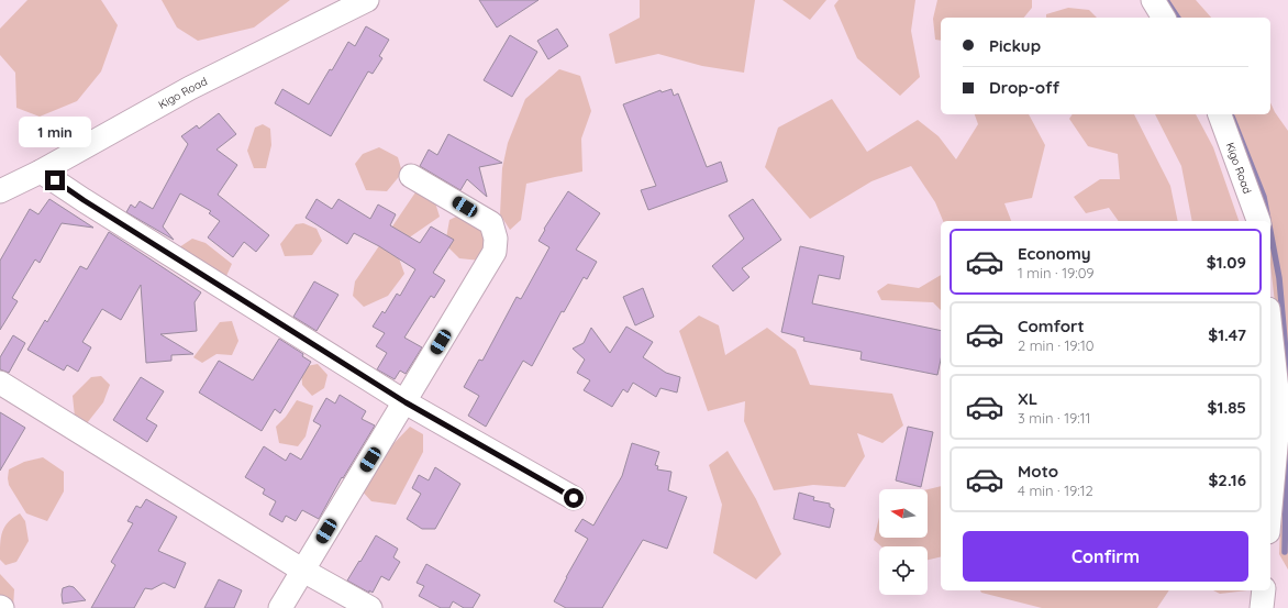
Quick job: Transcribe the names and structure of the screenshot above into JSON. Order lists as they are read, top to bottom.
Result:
{
  "streets": {
    "street": ["Kigo Road"]
  },
  "north": "left",
  "page": {
    "banner": ["Pickup", "Drop-off"],
    "bubble": "1 min",
    "list": [
      {
        "name": "Economy",
        "note": "1 min · 19:09",
        "value": "$1.09"
      },
      {
        "name": "Comfort",
        "note": "2 min · 19:10",
        "value": "$1.47"
      },
      {
        "name": "XL",
        "note": "3 min · 19:11",
        "value": "$1.85"
      },
      {
        "name": "Moto",
        "note": "4 min · 19:12",
        "value": "$2.16"
      }
    ],
    "buttons": "Confirm"
  }
}
